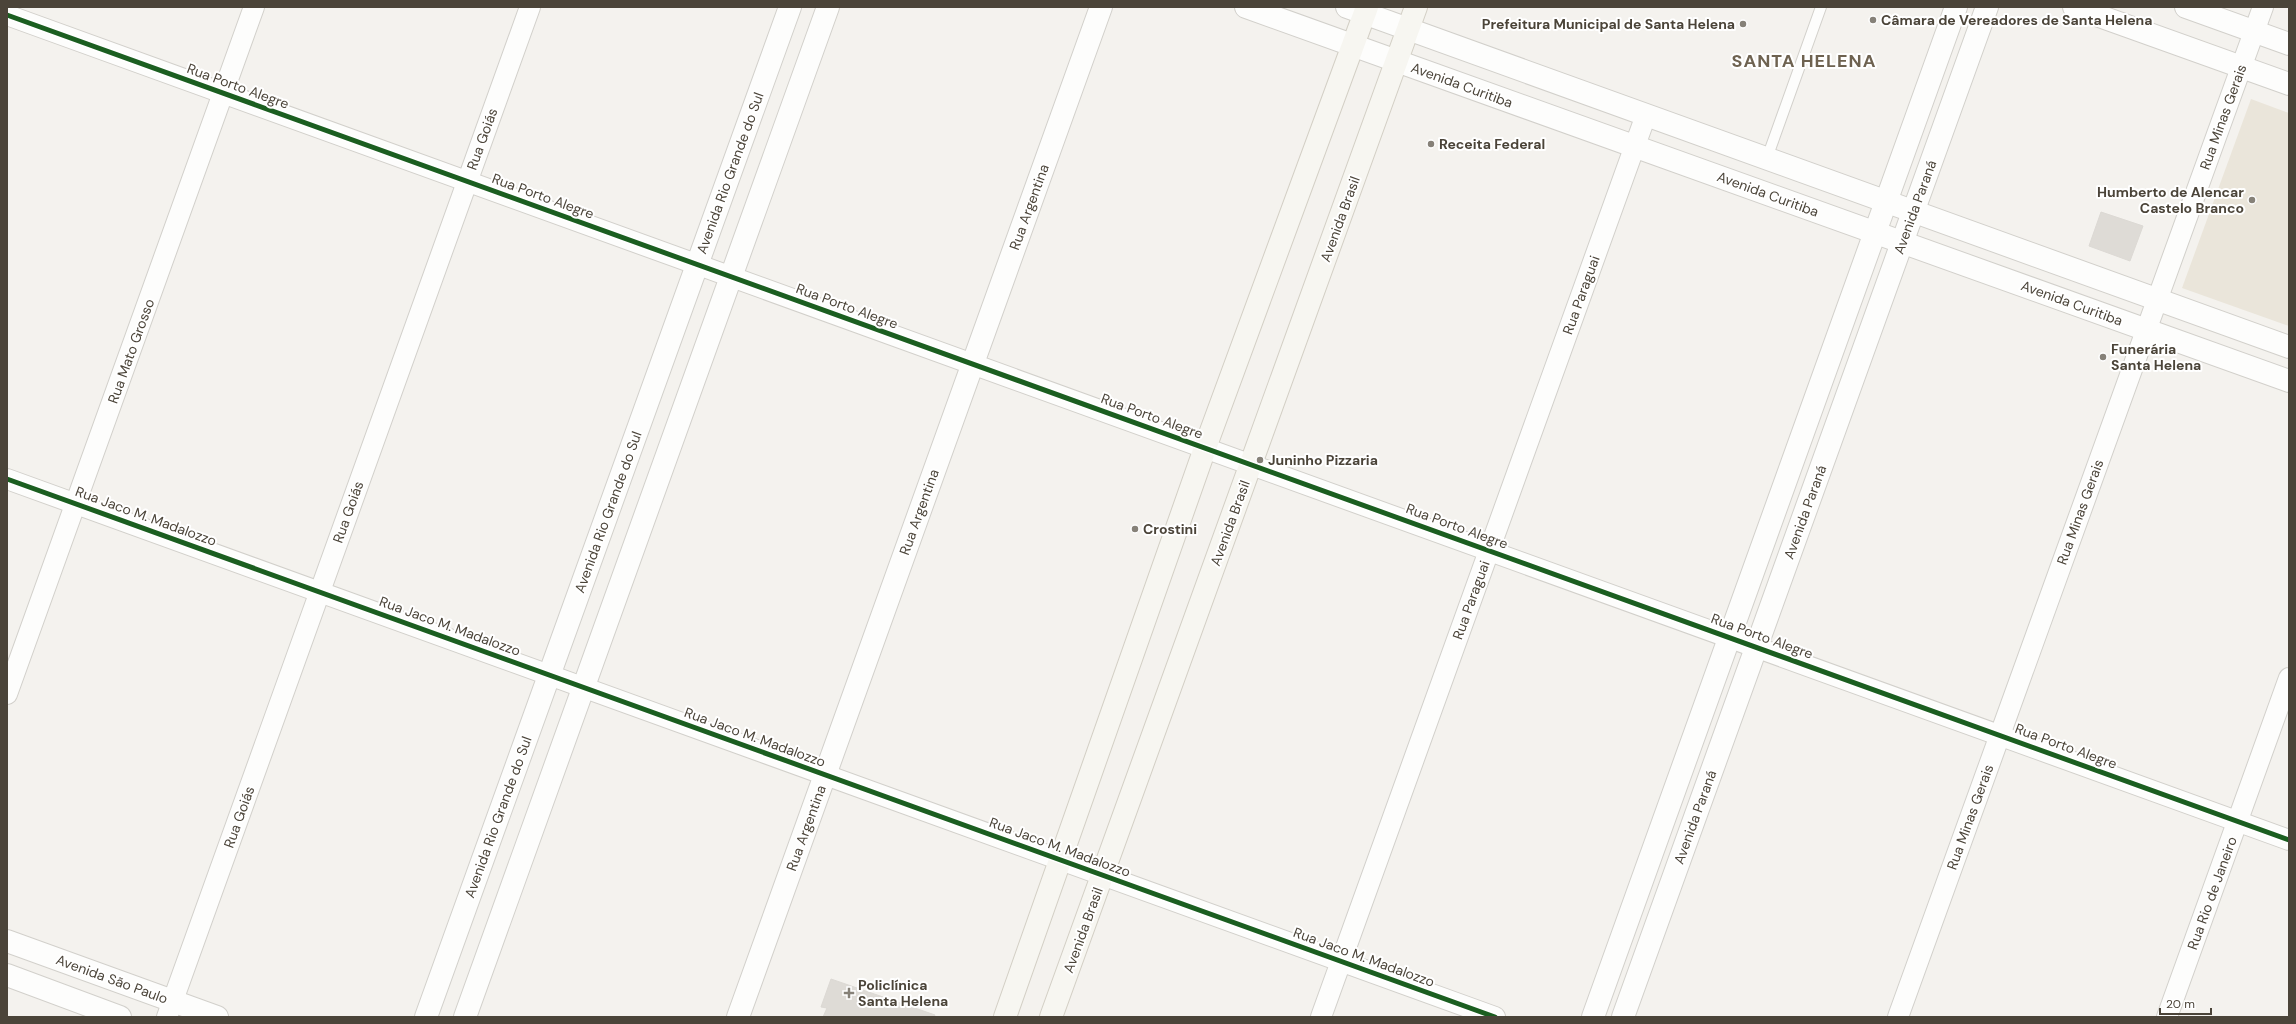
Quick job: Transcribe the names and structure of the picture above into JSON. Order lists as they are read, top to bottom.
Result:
{
  "streets": {
    "main road": ["Avenida Brasil"],
    "street": [
      "Avenida Curitiba",
      "Rua Porto Alegre",
      "Rua Minas Gerais",
      "Rua Goiás",
      "Avenida Rio Grande do Sul",
      "Rua Argentina",
      "Avenida Paraná",
      "Rua Paraguai",
      "Rua Mato Grosso",
      "Rua Jaco M. Madalozzo",
      "Rua Rio de Janeiro",
      "Avenida São Paulo"
    ]
  },
  "crossings": [
    ["Avenida Curitiba", "Rua Minas Gerais"],
    ["Avenida Curitiba", "Avenida Paraná"],
    ["Avenida Curitiba", "Avenida Brasil"],
    ["Avenida Curitiba", "Rua Paraguai"],
    ["Rua Porto Alegre", "Rua Minas Gerais"],
    ["Rua Porto Alegre", "Rua Goiás"],
    ["Rua Porto Alegre", "Avenida Rio Grande do Sul"],
    ["Rua Porto Alegre", "Rua Argentina"],
    ["Rua Porto Alegre", "Avenida Paraná"],
    ["Rua Porto Alegre", "Avenida Brasil"],
    ["Rua Porto Alegre", "Rua Paraguai"],
    ["Rua Porto Alegre", "Rua Mato Grosso"],
    ["Rua Porto Alegre", "Rua Rio de Janeiro"],
    ["Rua Goiás", "Rua Jaco M. Madalozzo"],
    ["Rua Goiás", "Avenida São Paulo"],
    ["Avenida Rio Grande do Sul", "Rua Jaco M. Madalozzo"],
    ["Rua Argentina", "Rua Jaco M. Madalozzo"],
    ["Avenida Brasil", "Rua Jaco M. Madalozzo"],
    ["Rua Paraguai", "Rua Jaco M. Madalozzo"],
    ["Rua Mato Grosso", "Rua Jaco M. Madalozzo"]
  ],
  "districts": ["SANTA HELENA"],
  "places": {
    "other": [
      "Câmara de Vereadores de Santa Helena",
      "Prefeitura Municipal de Santa Helena",
      "Receita Federal",
      "Humberto de Alencar Castelo Branco",
      "Funerária Santa Helena",
      "Juninho Pizzaria",
      "Crostini"
    ],
    "health": ["Policlínica Santa Helena"]
  },
  "scale_bar": "20 m"
}
